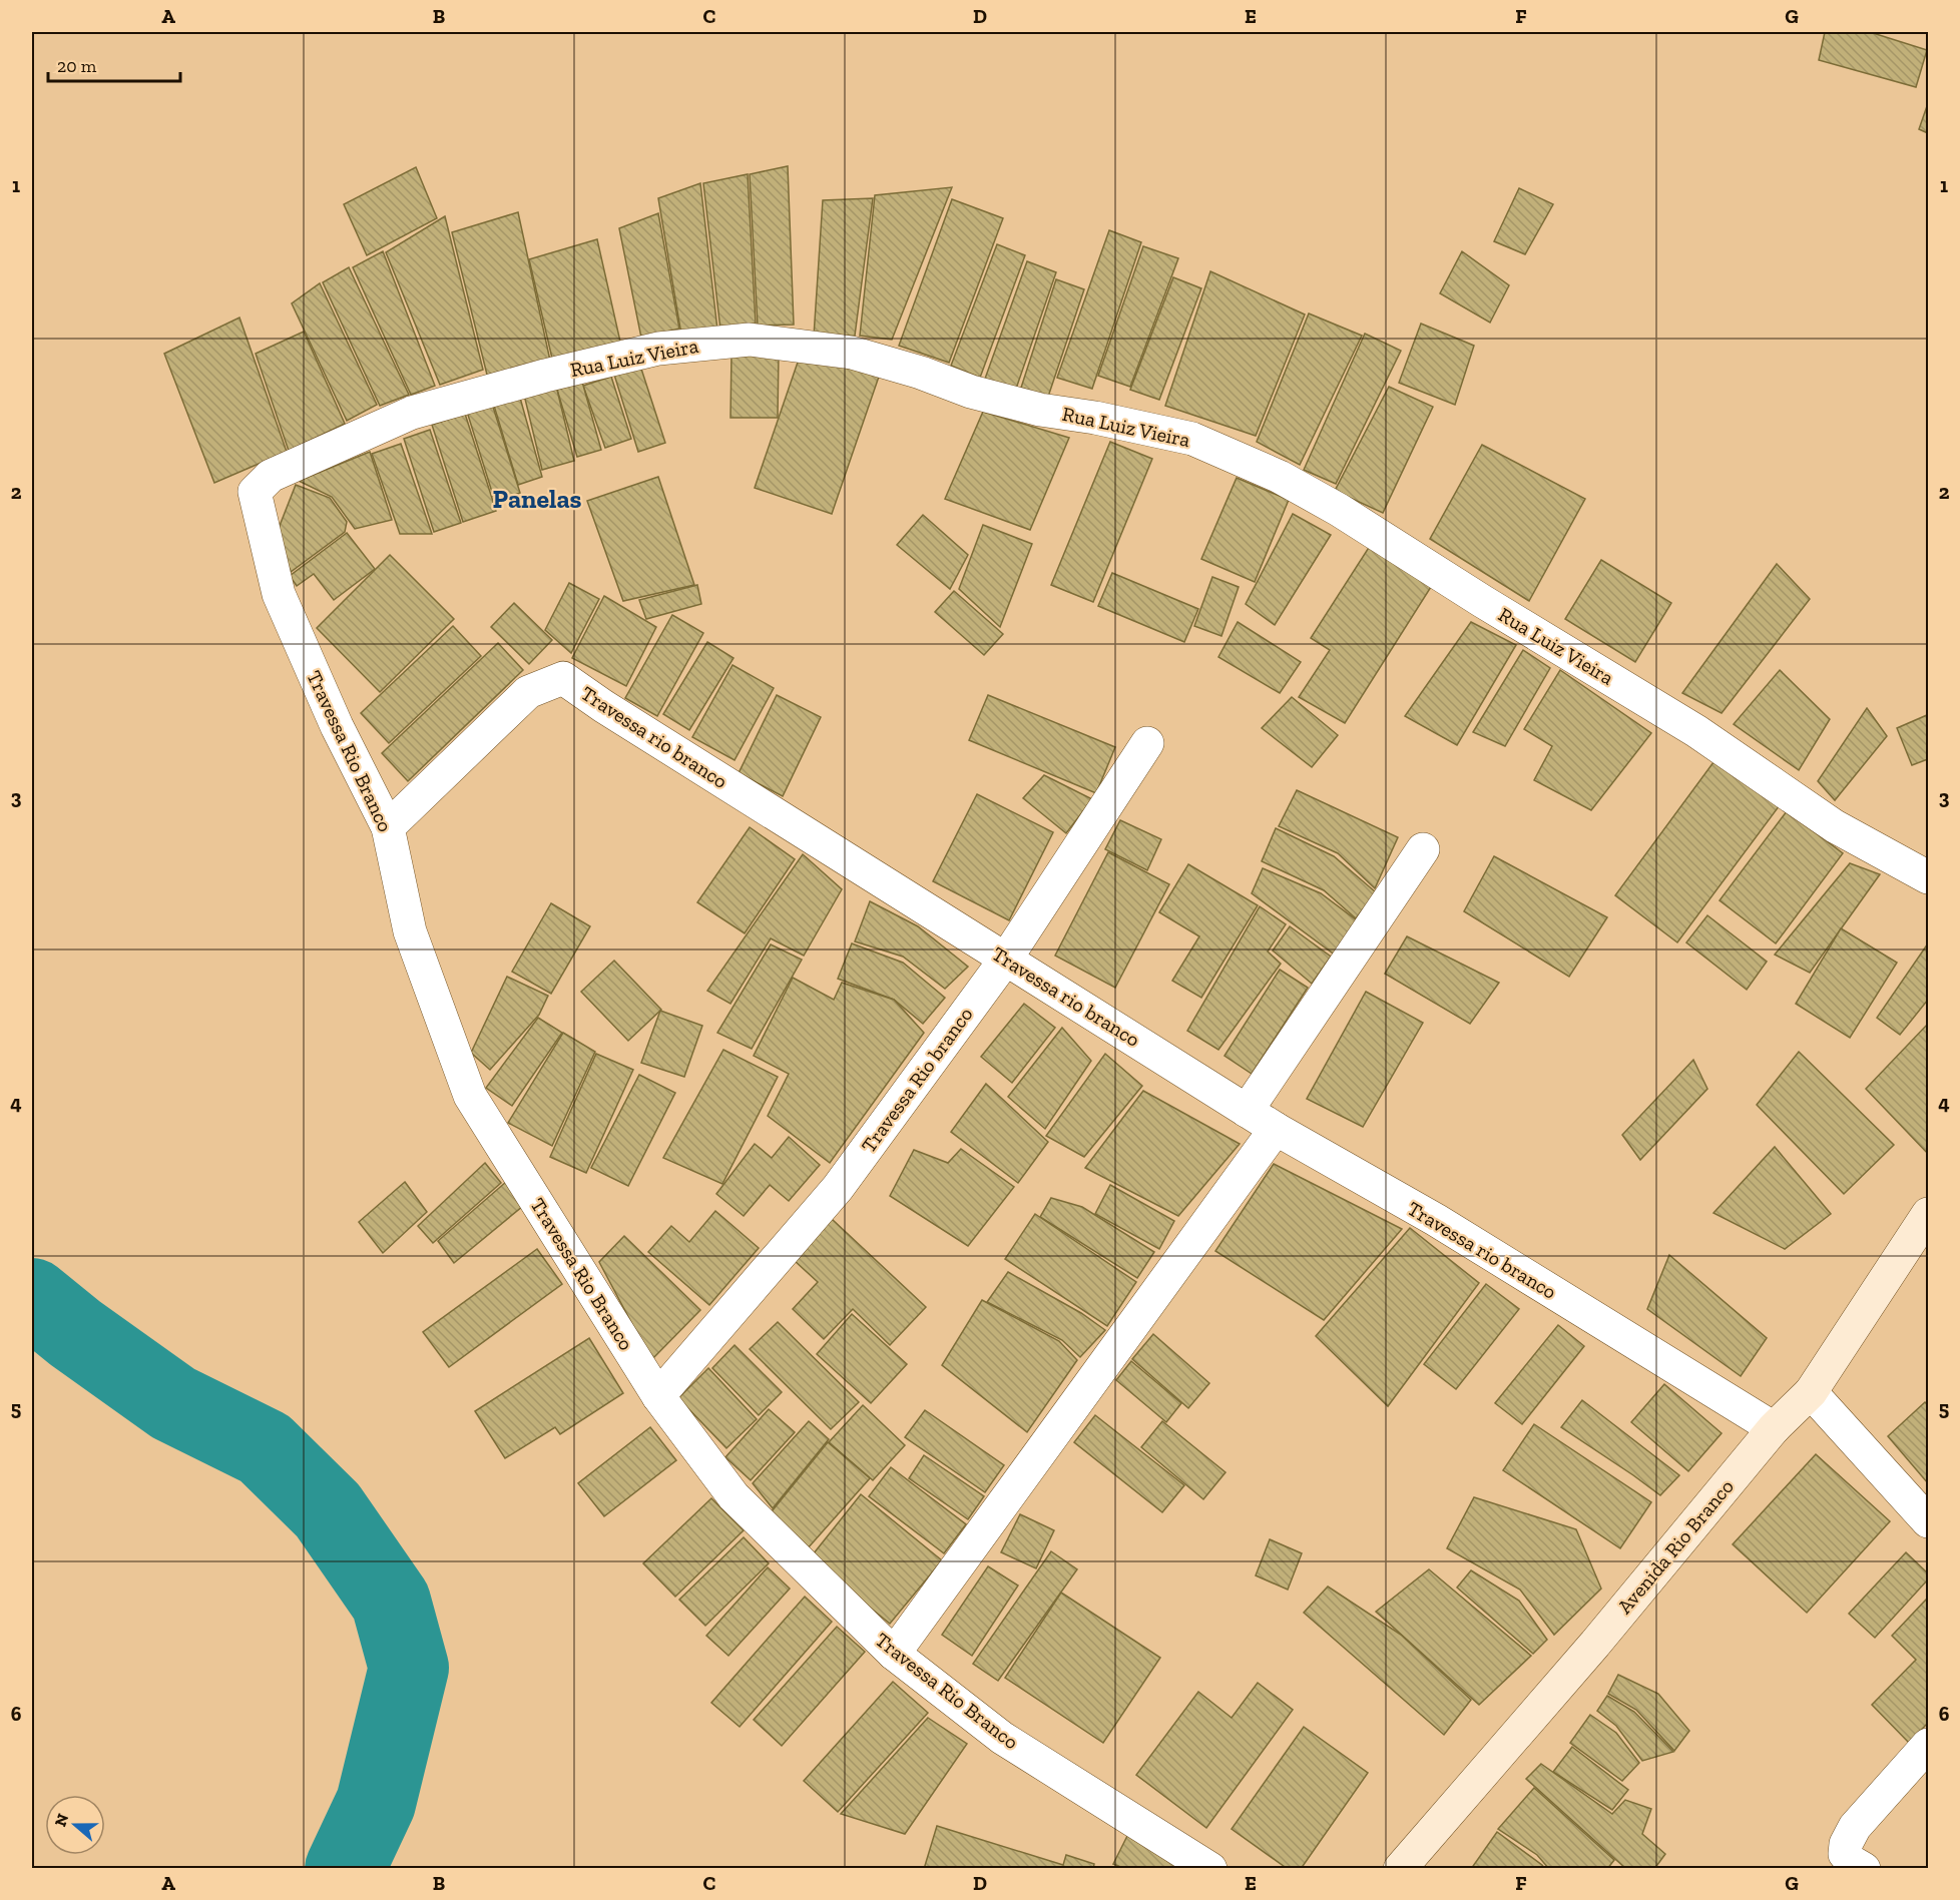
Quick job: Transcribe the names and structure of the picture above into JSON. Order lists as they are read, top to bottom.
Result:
{
  "streets": {
    "main road": ["Avenida Rio Branco"],
    "street": [
      "Rua Luiz Vieira",
      "Travessa rio branco",
      "Travessa Rio Branco",
      "Travessa Rio branco"
    ]
  },
  "crossings": [
    ["Rua Luiz Vieira", "Travessa Rio Branco"],
    ["Travessa rio branco", "Travessa Rio Branco"],
    ["Travessa rio branco", "Travessa Rio branco"],
    ["Travessa rio branco", "Avenida Rio Branco"],
    ["Travessa Rio Branco", "Travessa Rio branco"]
  ],
  "districts": ["Panelas"],
  "scale_bar": "20 m",
  "north": "left",
  "grid": {
    "columns": [
      "A",
      "B",
      "C",
      "D",
      "E",
      "F",
      "G"
    ],
    "rows": [
      "1",
      "2",
      "3",
      "4",
      "5",
      "6"
    ]
  }
}
